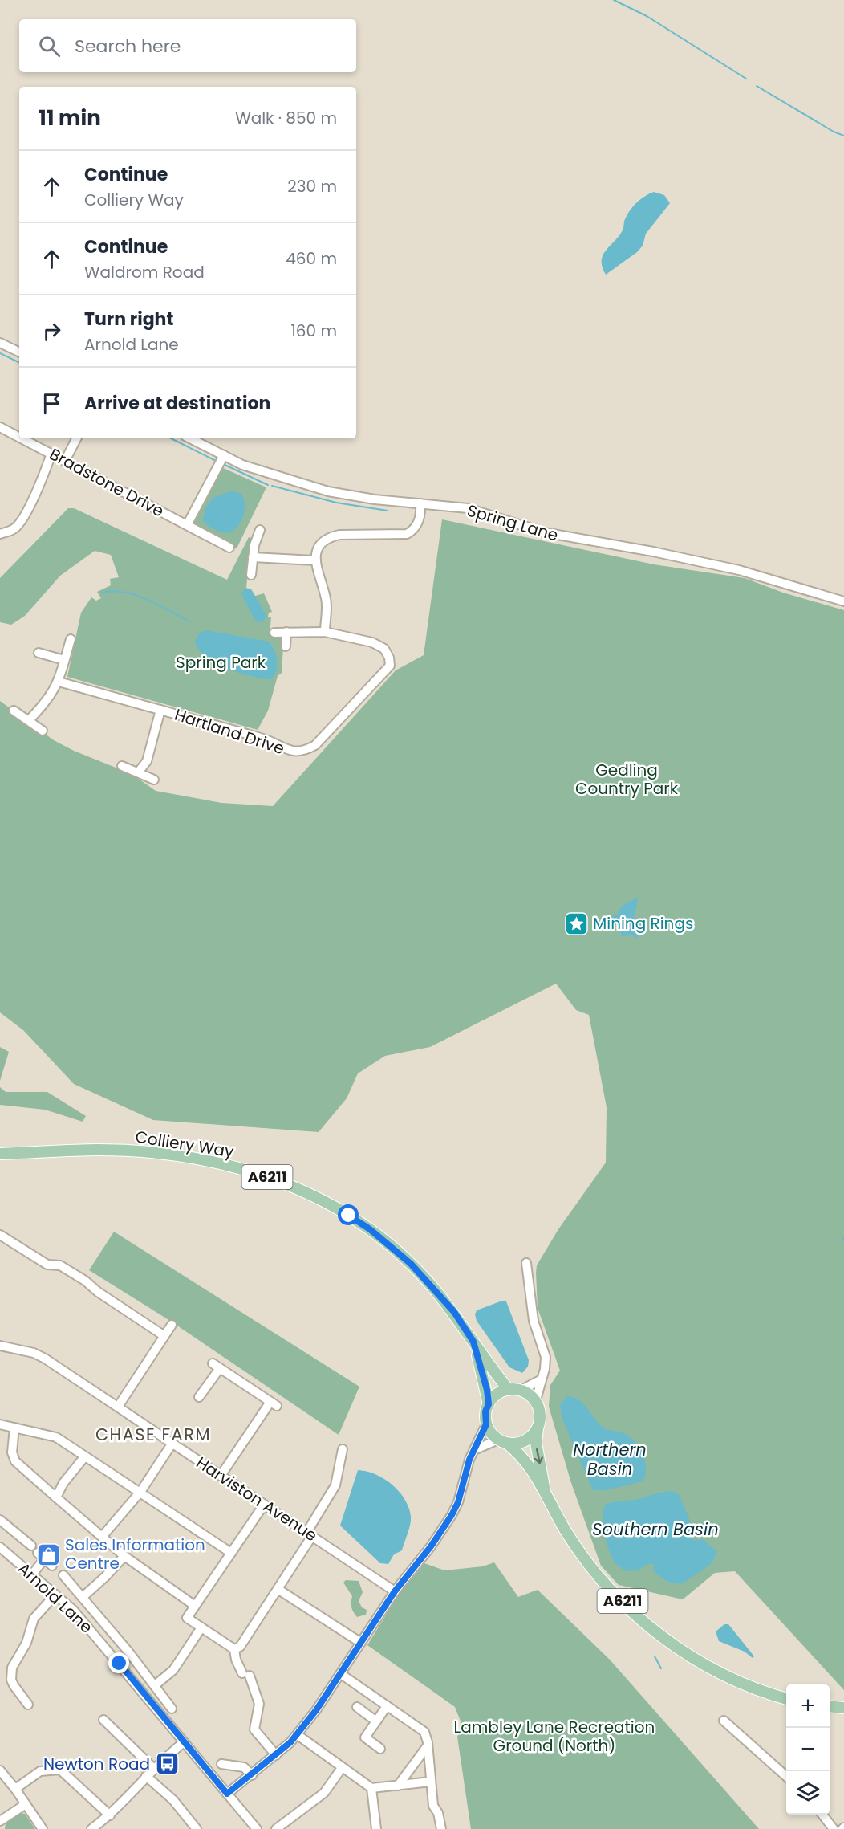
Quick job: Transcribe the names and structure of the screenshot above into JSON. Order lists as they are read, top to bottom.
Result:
{
  "streets": {
    "main road": ["Colliery Way", "A6211"],
    "street": [
      "Bradstone Drive",
      "Spring Lane",
      "Hartland Drive",
      "Harviston Avenue",
      "Arnold Lane"
    ]
  },
  "crossings": [
    ["Colliery Way", "A6211"]
  ],
  "districts": ["CHASE FARM"],
  "water": ["Northern Basin", "Southern Basin"],
  "parks": ["Spring Park", "Gedling Country Park", "Lambley Lane Recreation Ground (North)"],
  "places": {
    "place": ["Mining Rings"],
    "shop": ["Sales Information Centre"],
    "bus stop": ["Newton Road"]
  },
  "page": {
    "search": "Search here",
    "heading": ["11 min", "Walk · 850 m"],
    "list": [
      ["Continue", "Colliery Way", "230 m"],
      ["Continue", "Waldrom Road", "460 m"],
      ["Turn right", "Arnold Lane", "160 m"],
      "Arrive at destination"
    ],
    "map_buttons": ["+", "−"]
  }
}
